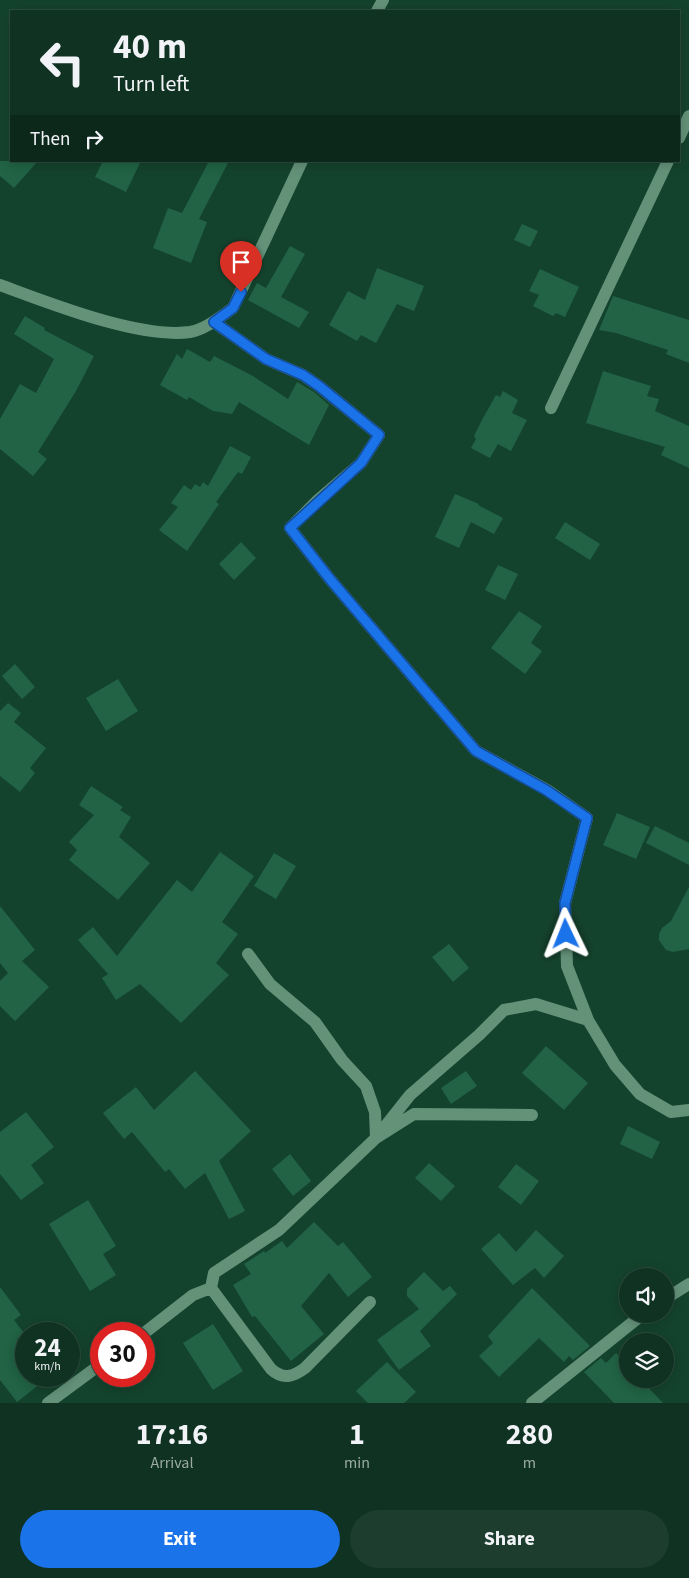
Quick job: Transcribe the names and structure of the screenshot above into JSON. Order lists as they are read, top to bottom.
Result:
{
  "page": {
    "turn": ["40 m", "Turn left"],
    "then": "Then",
    "speed": "24 km/h",
    "limit": "30",
    "eta": [
      "17:16",
      "Arrival",
      "1",
      "min",
      "280",
      "m"
    ],
    "buttons": ["Exit", "Share"]
  }
}
